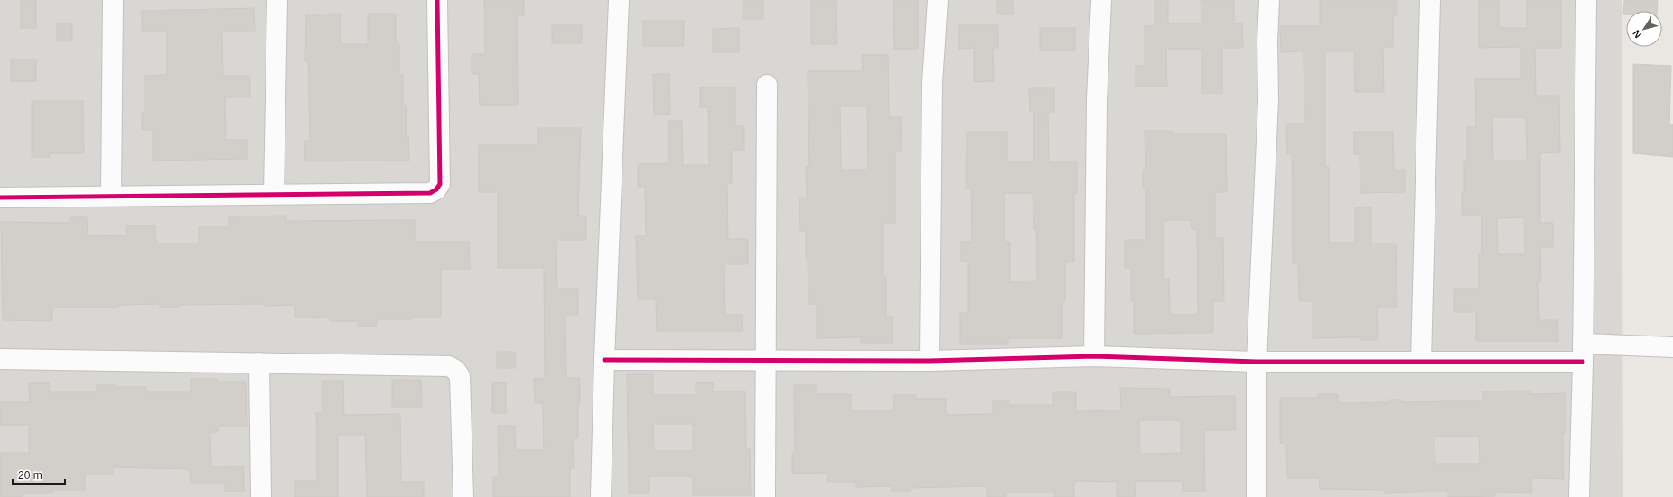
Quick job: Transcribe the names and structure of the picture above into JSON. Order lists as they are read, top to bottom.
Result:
{
  "scale_bar": "20 m",
  "north": "bottom left"
}
